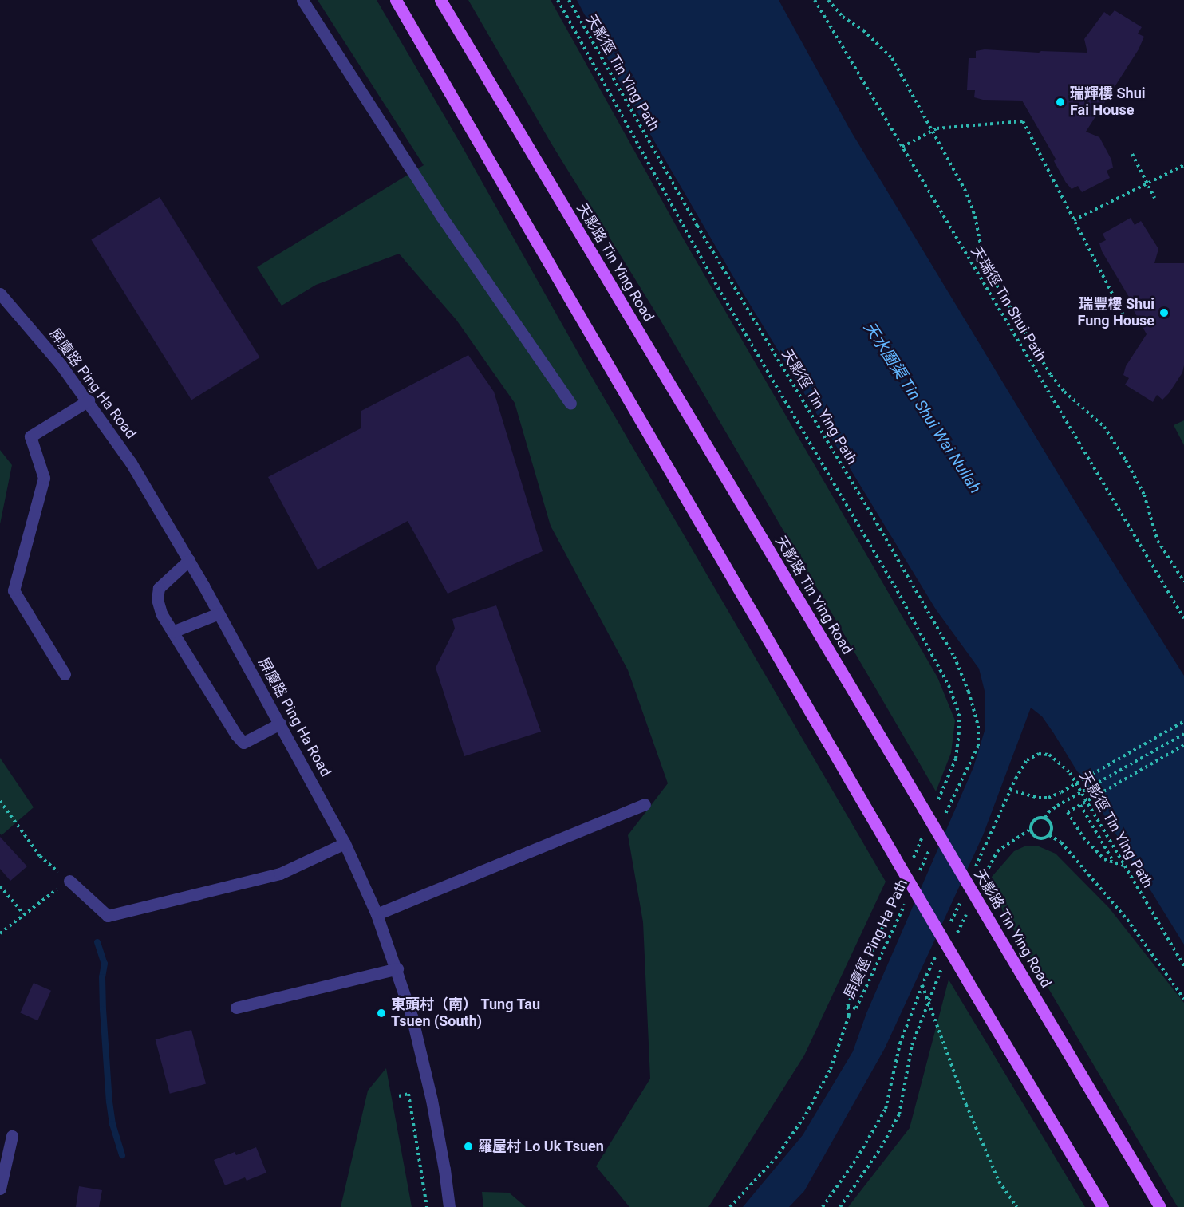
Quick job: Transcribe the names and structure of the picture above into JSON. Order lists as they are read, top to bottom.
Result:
{
  "streets": {
    "main road": ["天影路 Tin Ying Road"],
    "street": ["屏廈路 Ping Ha Road"],
    "path": ["天影徑 Tin Ying Path", "天瑞徑 Tin Shui Path", "屏廈徑 Ping Ha Path"]
  },
  "water": ["天水圍渠 Tin Shui Wai Nullah"],
  "places": [
    "瑞輝樓 Shui Fai House",
    "瑞豐樓 Shui Fung House",
    "東頭村（南） Tung Tau Tsuen (South)",
    "羅屋村 Lo Uk Tsuen"
  ]
}
